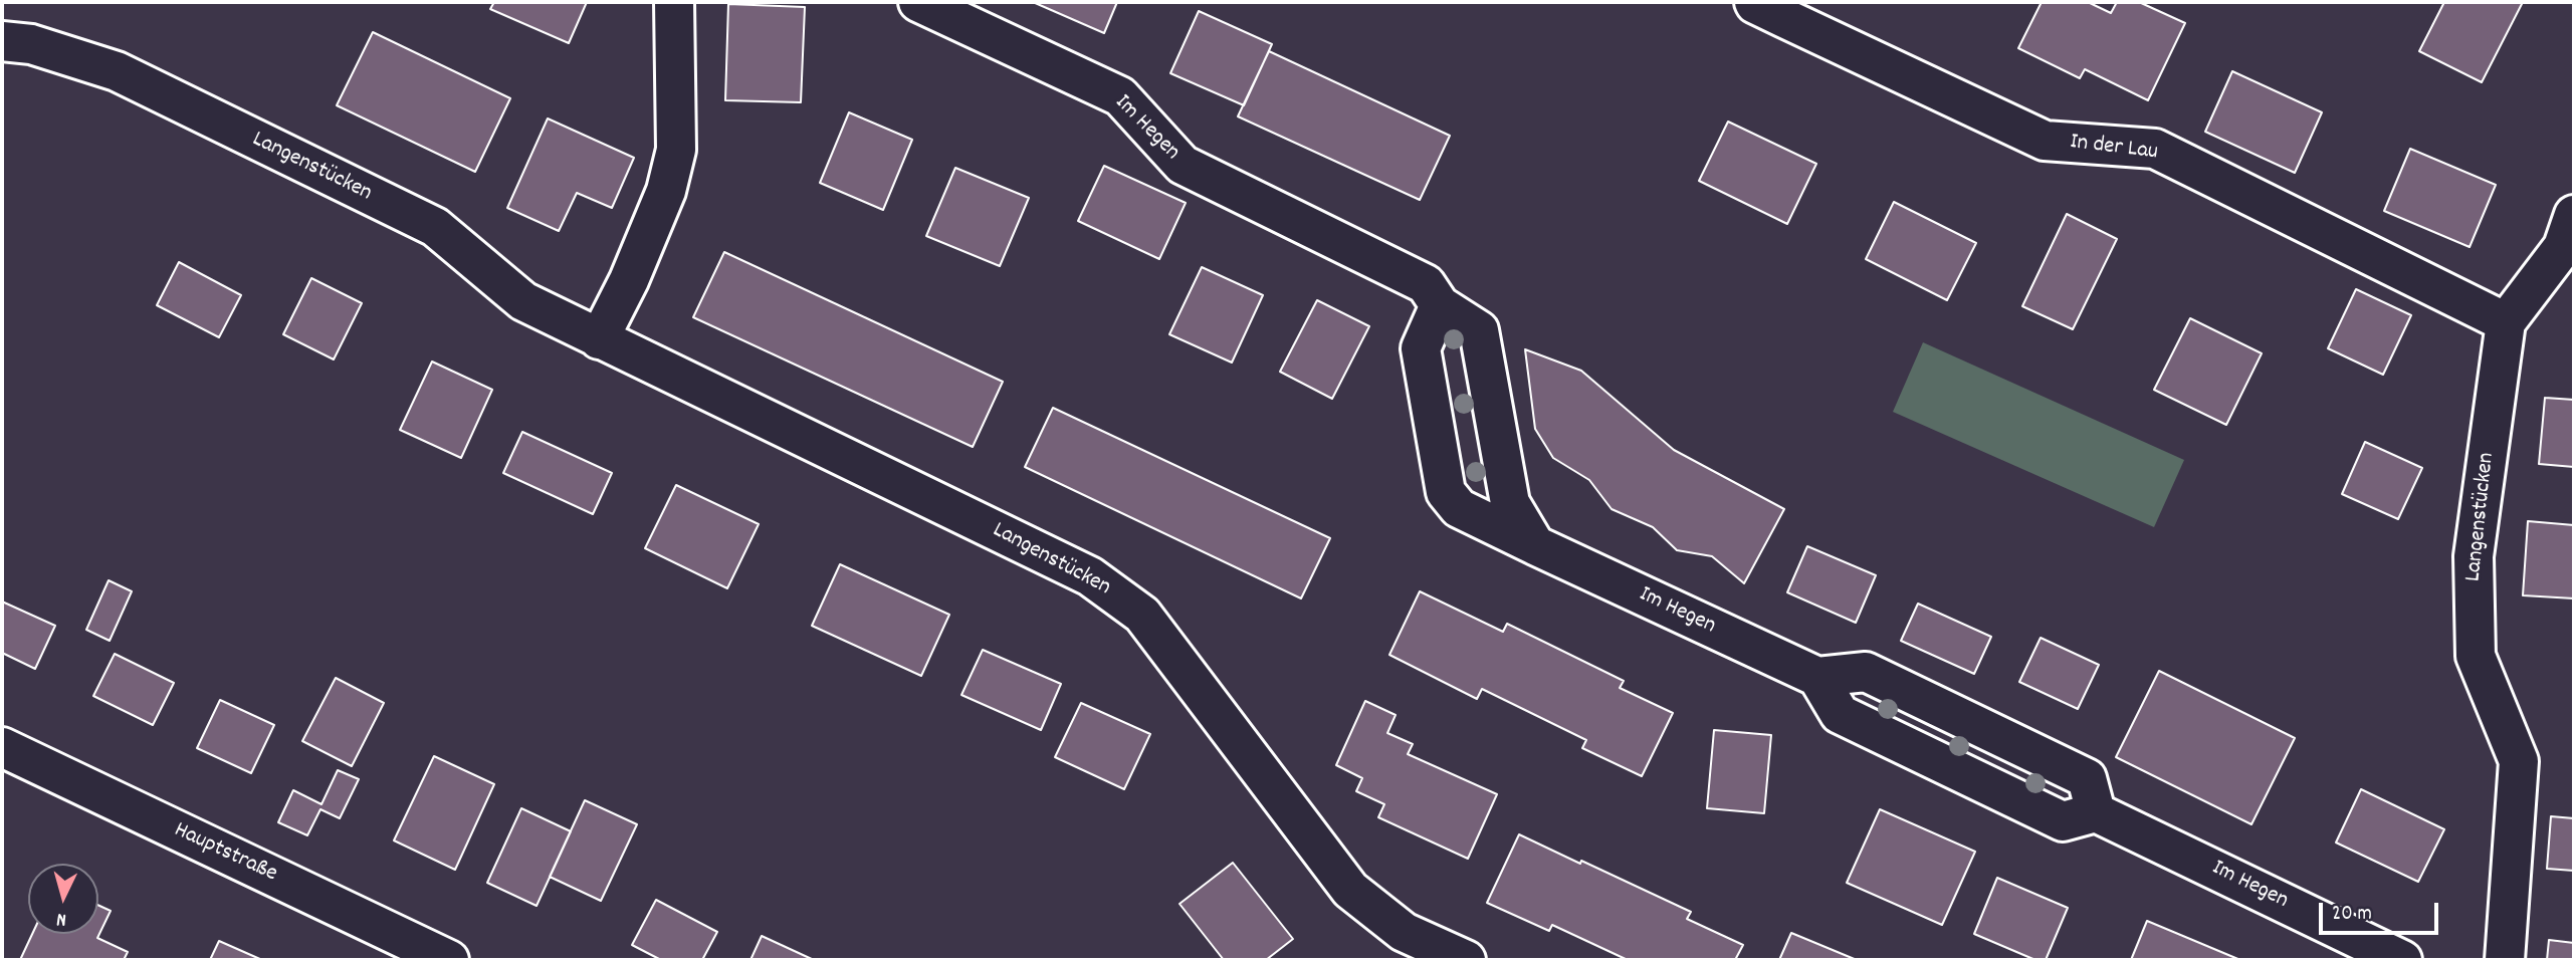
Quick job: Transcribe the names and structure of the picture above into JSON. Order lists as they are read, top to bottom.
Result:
{
  "streets": {
    "street": [
      "Im Hegen",
      "In der Lau",
      "Langenstücken",
      "Hauptstraße"
    ]
  },
  "crossings": [
    ["In der Lau", "Langenstücken"]
  ],
  "scale_bar": "20 m",
  "north": "bottom"
}
